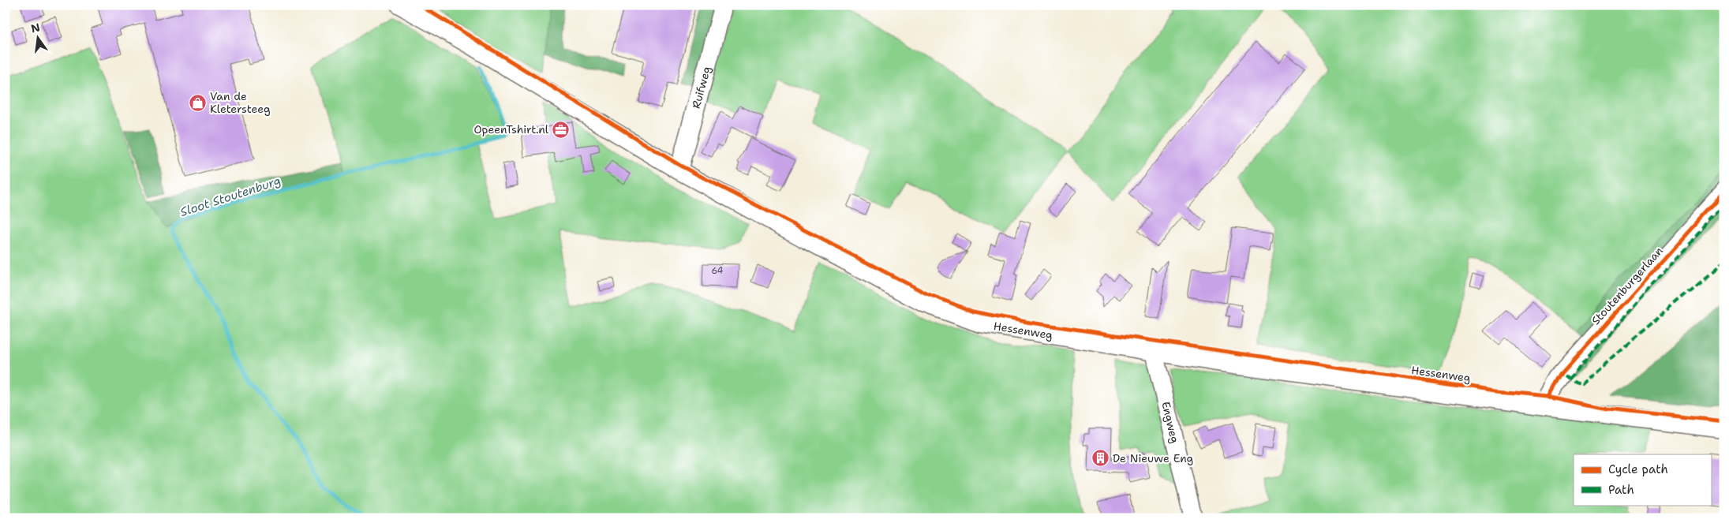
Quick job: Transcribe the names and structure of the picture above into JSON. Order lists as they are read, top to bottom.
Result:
{
  "streets": {
    "street": [
      "Ruifweg",
      "Stoutenburgerlaan",
      "Hessenweg",
      "Engweg"
    ]
  },
  "crossings": [
    ["Ruifweg", "Hessenweg"],
    ["Stoutenburgerlaan", "Hessenweg"],
    ["Hessenweg", "Engweg"]
  ],
  "water": ["Sloot Stoutenburg"],
  "places": {
    "shop": ["Van de Kletersteeg"],
    "office": ["OpeenTshirt.nl"],
    "building": ["De Nieuwe Eng"]
  },
  "house_numbers": ["64"],
  "legend": ["Cycle path", "Path"],
  "north": "top"
}
